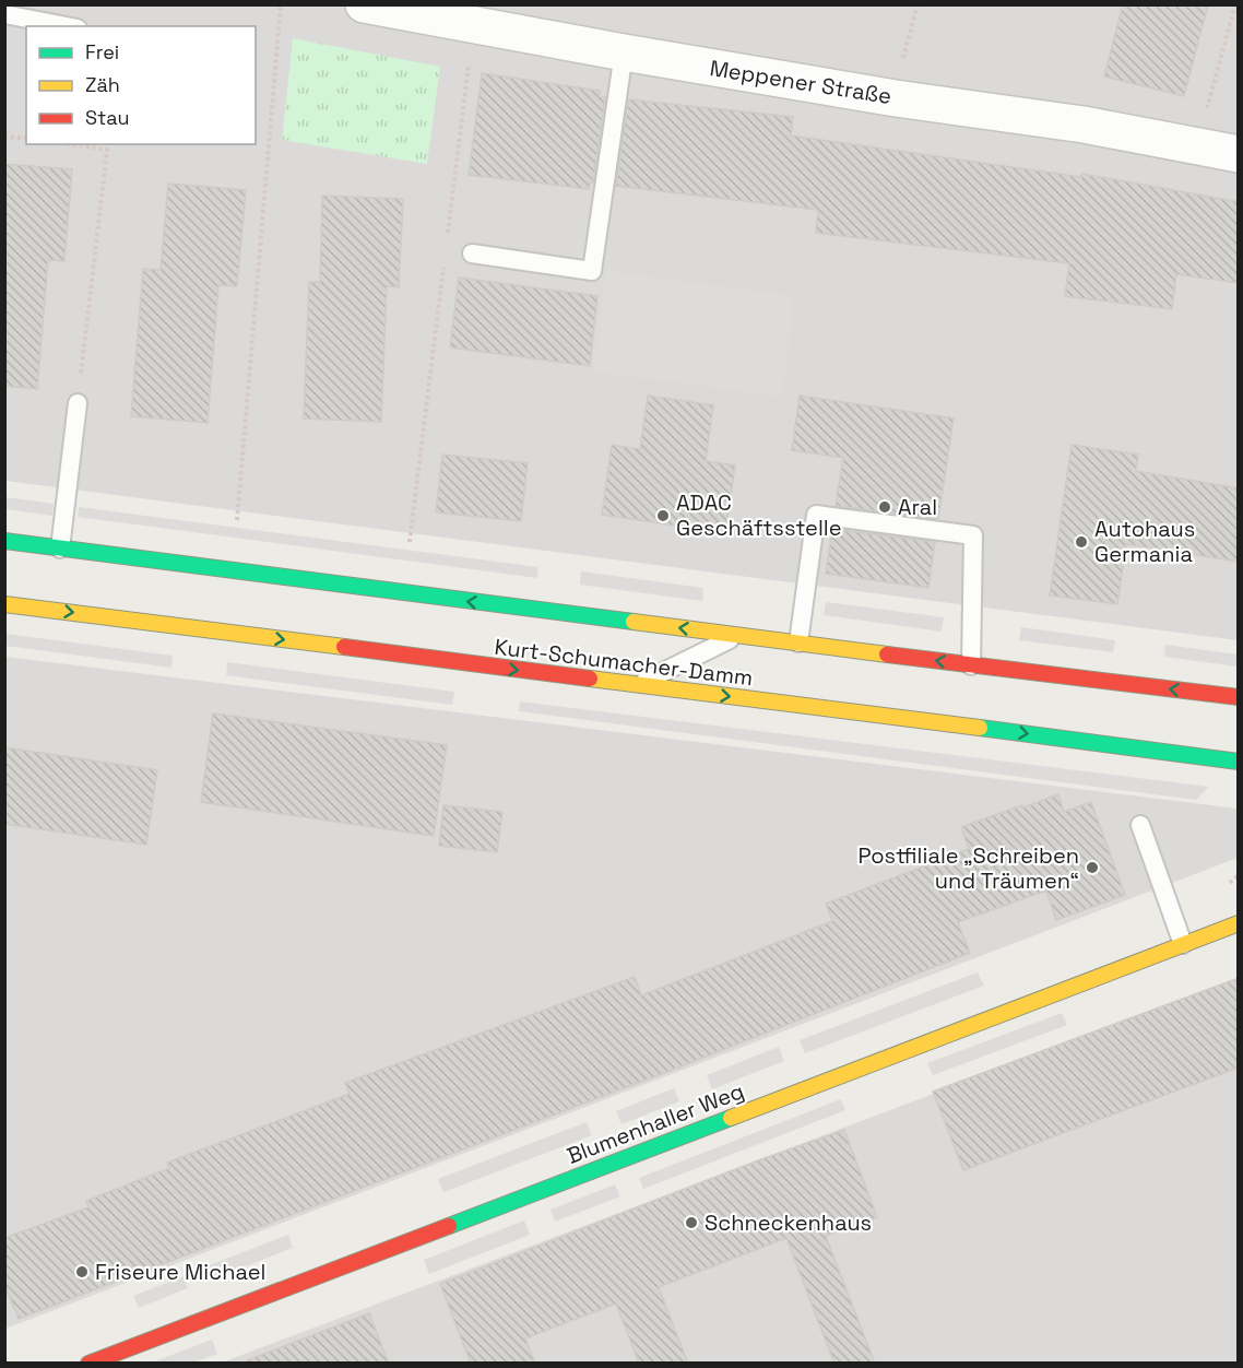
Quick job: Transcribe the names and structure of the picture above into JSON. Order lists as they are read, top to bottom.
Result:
{
  "streets": {
    "main road": ["Kurt-Schumacher-Damm", "Blumenhaller Weg"],
    "street": ["Meppener Straße"]
  },
  "places": [
    "Aral",
    "ADAC Geschäftsstelle",
    "Autohaus Germania",
    "Postfiliale „Schreiben und Träumen“",
    "Schneckenhaus",
    "Friseure Michael"
  ],
  "legend": ["Frei", "Zäh", "Stau"]
}
